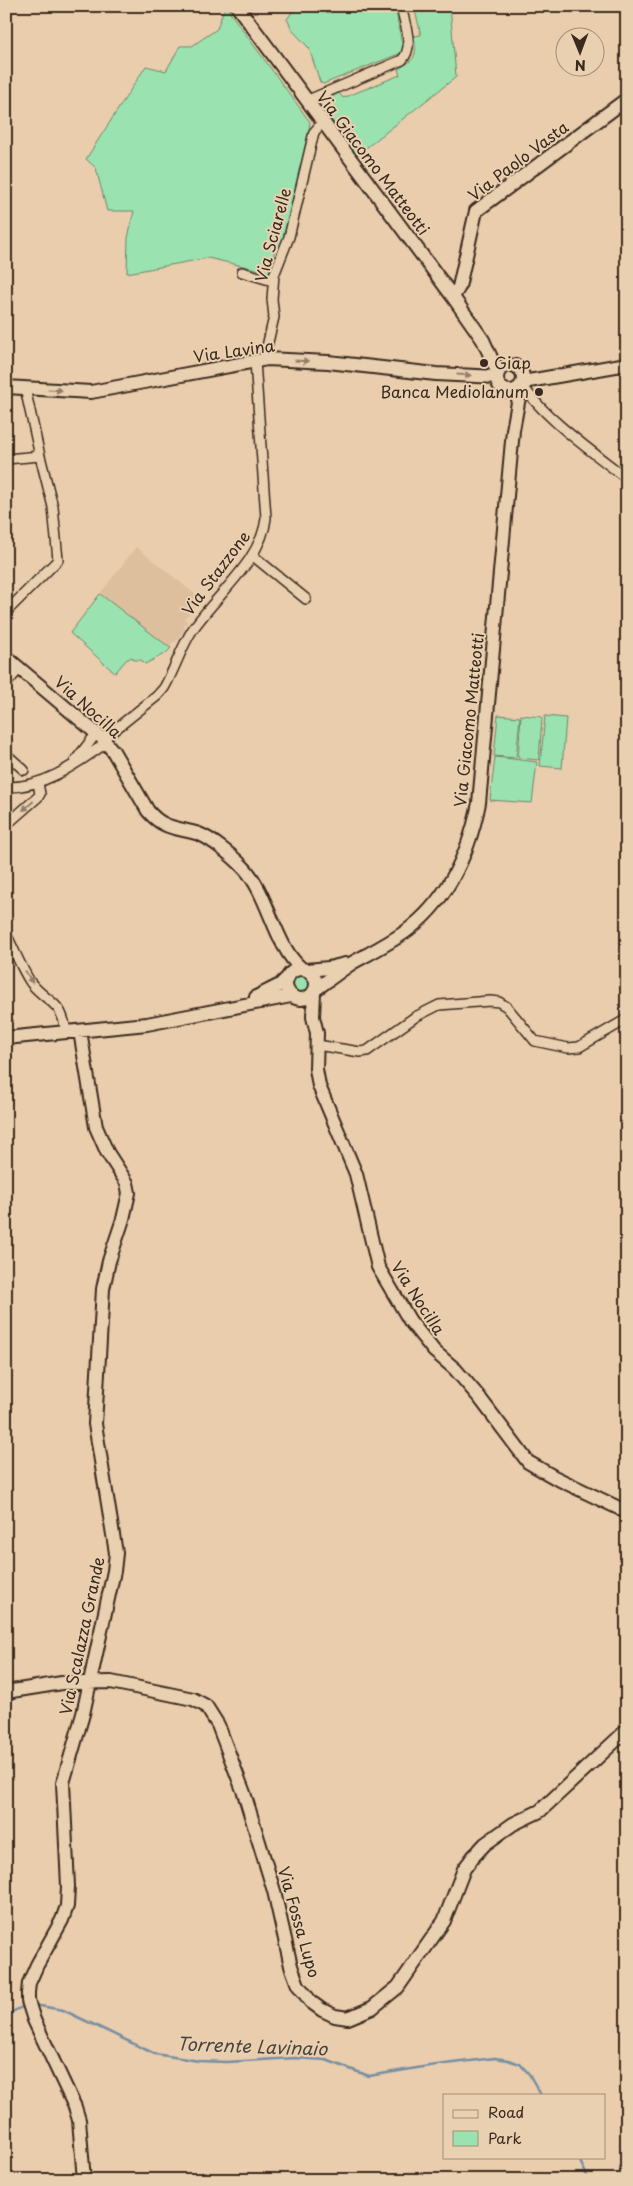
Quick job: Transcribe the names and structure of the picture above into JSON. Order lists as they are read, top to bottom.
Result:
{
  "streets": {
    "street": [
      "Via Paolo Vasta",
      "Via Giacomo Matteotti",
      "Via Sciarelle",
      "Via Lavina",
      "Via Stazzone",
      "Via Nocilla",
      "Via Scalazza Grande",
      "Via Fossa Lupo"
    ]
  },
  "crossings": [
    ["Via Paolo Vasta", "Via Giacomo Matteotti"],
    ["Via Giacomo Matteotti", "Via Sciarelle"],
    ["Via Sciarelle", "Via Lavina"],
    ["Via Sciarelle", "Via Stazzone"],
    ["Via Lavina", "Via Stazzone"],
    ["Via Stazzone", "Via Nocilla"],
    ["Via Scalazza Grande", "Via Fossa Lupo"]
  ],
  "one_way": ["Via Lavina"],
  "water": ["Torrente Lavinaio"],
  "places": ["Giap", "Banca Mediolanum"],
  "legend": ["Road", "Park"],
  "north": "bottom"
}
